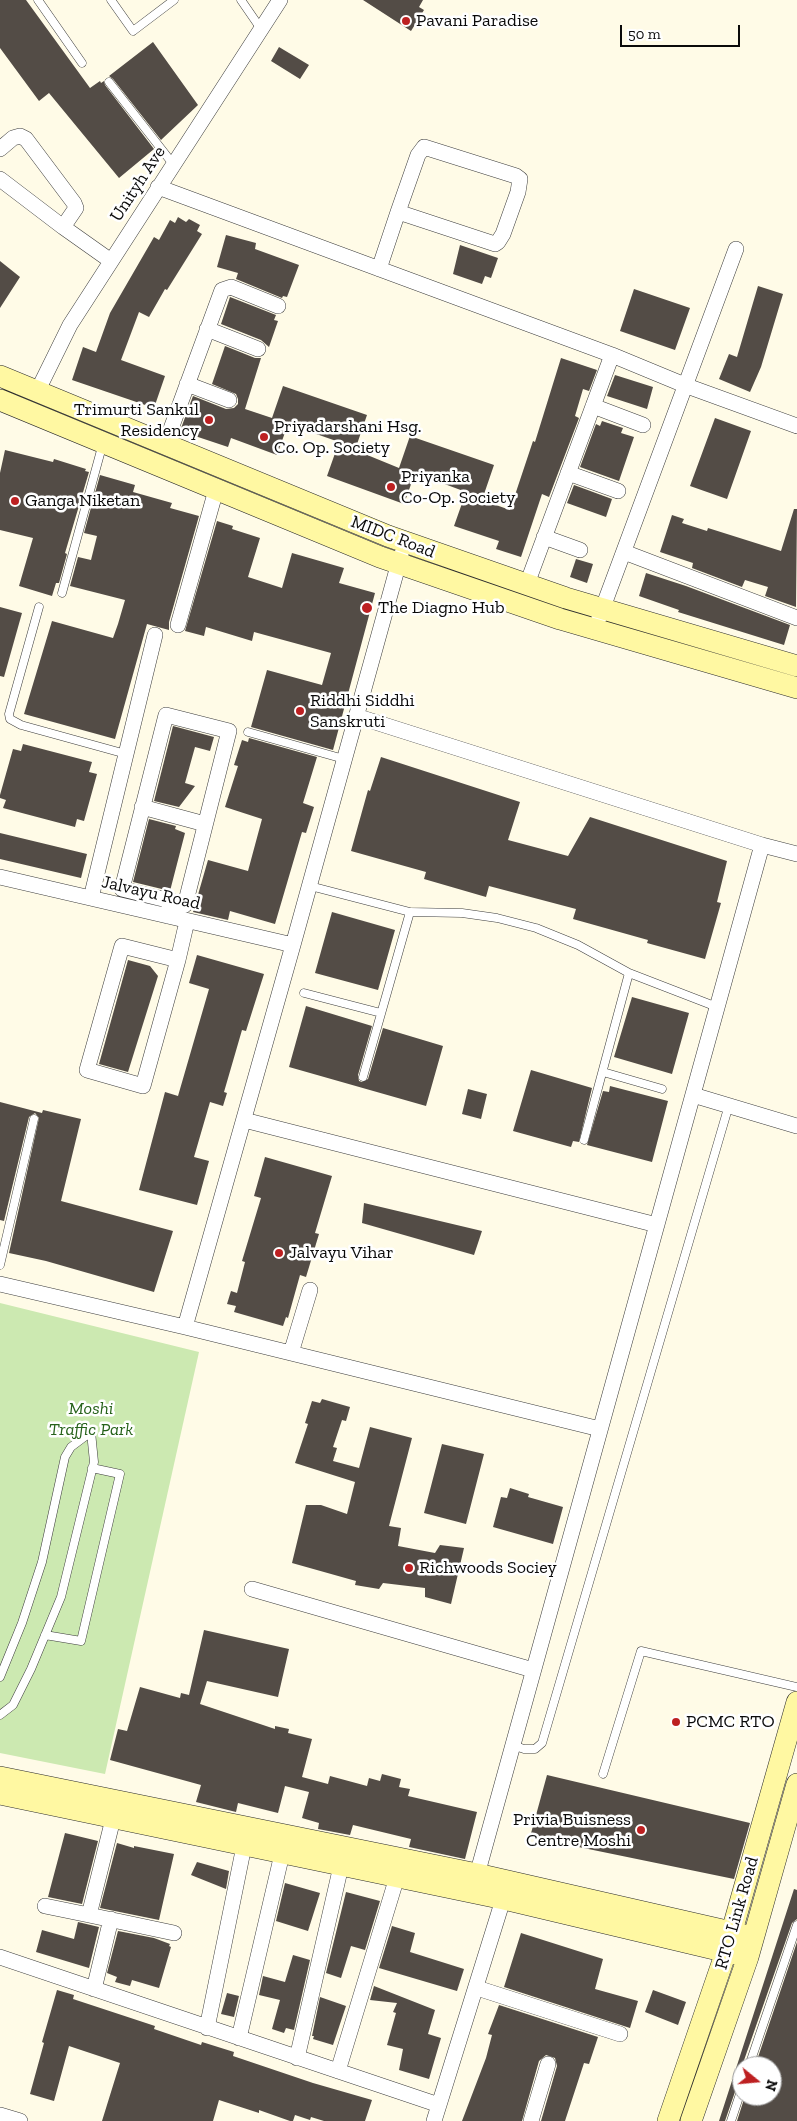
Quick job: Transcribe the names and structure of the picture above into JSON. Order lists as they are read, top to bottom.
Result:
{
  "streets": {
    "main road": ["MIDC Road", "RTO Link Road"],
    "street": ["Unityh Ave", "Jalvayu Road"]
  },
  "crossings": [
    ["Unityh Ave", "MIDC Road"]
  ],
  "parks": ["Moshi Traffic Park"],
  "places": [
    "Pavani Paradise",
    "Trimurti Sankul Residency",
    "Priyadarshani Hsg. Co. Op. Society",
    "Priyanka Co-Op. Society",
    "Ganga Niketan",
    "The Diagno Hub",
    "Riddhi Siddhi Sanskruti",
    "Jalvayu Vihar",
    "Richwoods Sociey",
    "PCMC RTO",
    "Privia Buisness Centre Moshi"
  ],
  "scale_bar": "50 m",
  "north": "right"
}
